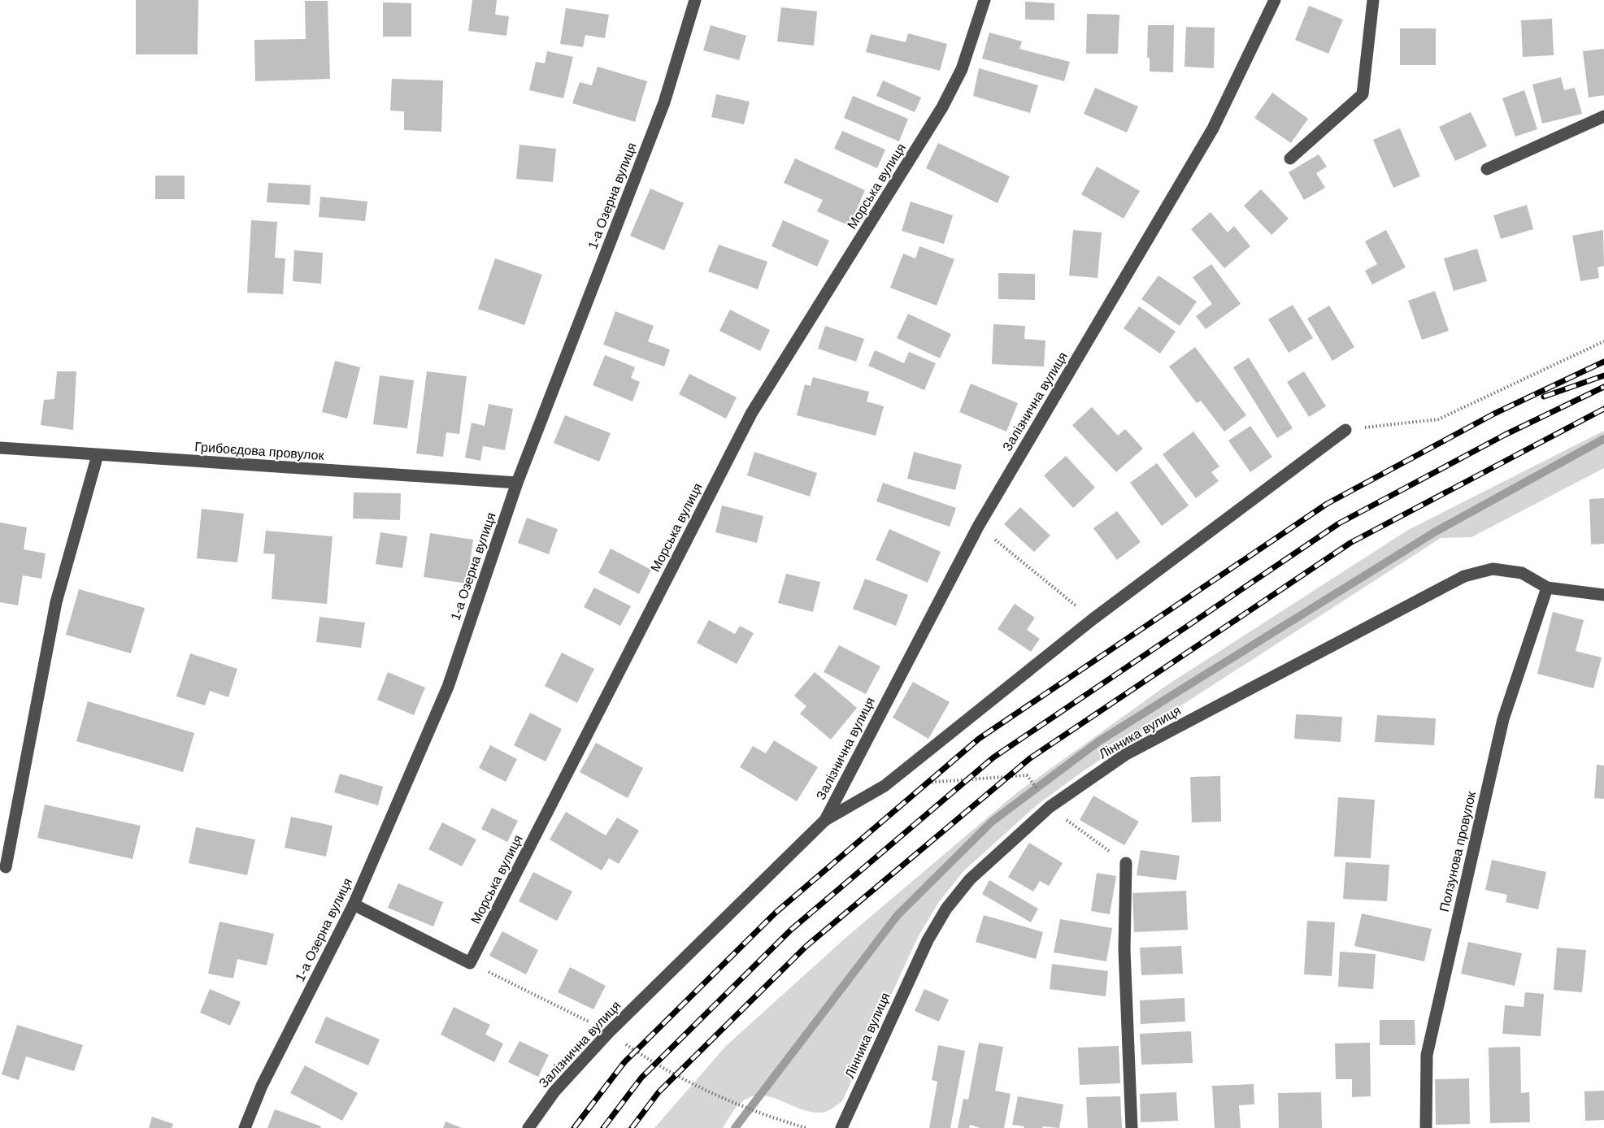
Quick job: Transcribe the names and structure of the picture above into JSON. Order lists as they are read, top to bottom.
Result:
{
  "streets": {
    "street": [
      "Морська вулиця",
      "1-а Озерна вулиця",
      "Залізнична вулиця",
      "Грибоєдова провулок",
      "Лінника вулиця",
      "Ползунова провулок"
    ]
  },
  "crossings": [
    ["1-а Озерна вулиця", "Грибоєдова провулок"],
    ["Лінника вулиця", "Ползунова провулок"]
  ]
}
